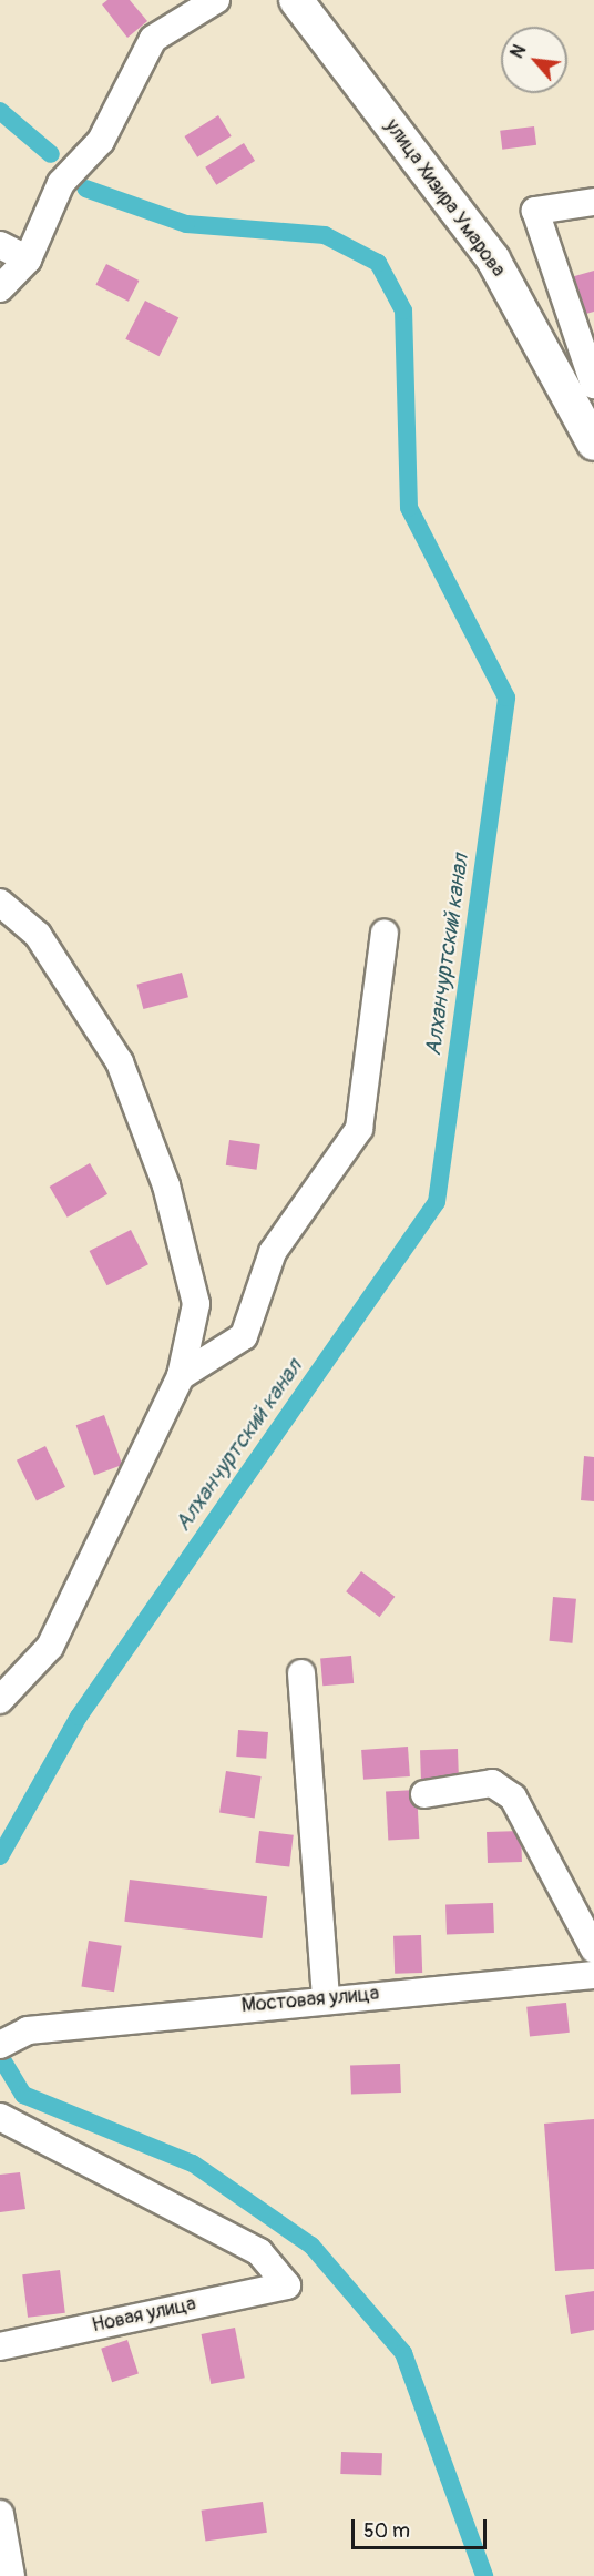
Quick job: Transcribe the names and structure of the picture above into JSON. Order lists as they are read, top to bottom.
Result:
{
  "streets": {
    "main road": ["улица Хизира Умарова"],
    "street": ["Мостовая улица", "Новая улица"]
  },
  "water": ["Алханчуртский канал"],
  "scale_bar": "50 m",
  "north": "top left"
}
